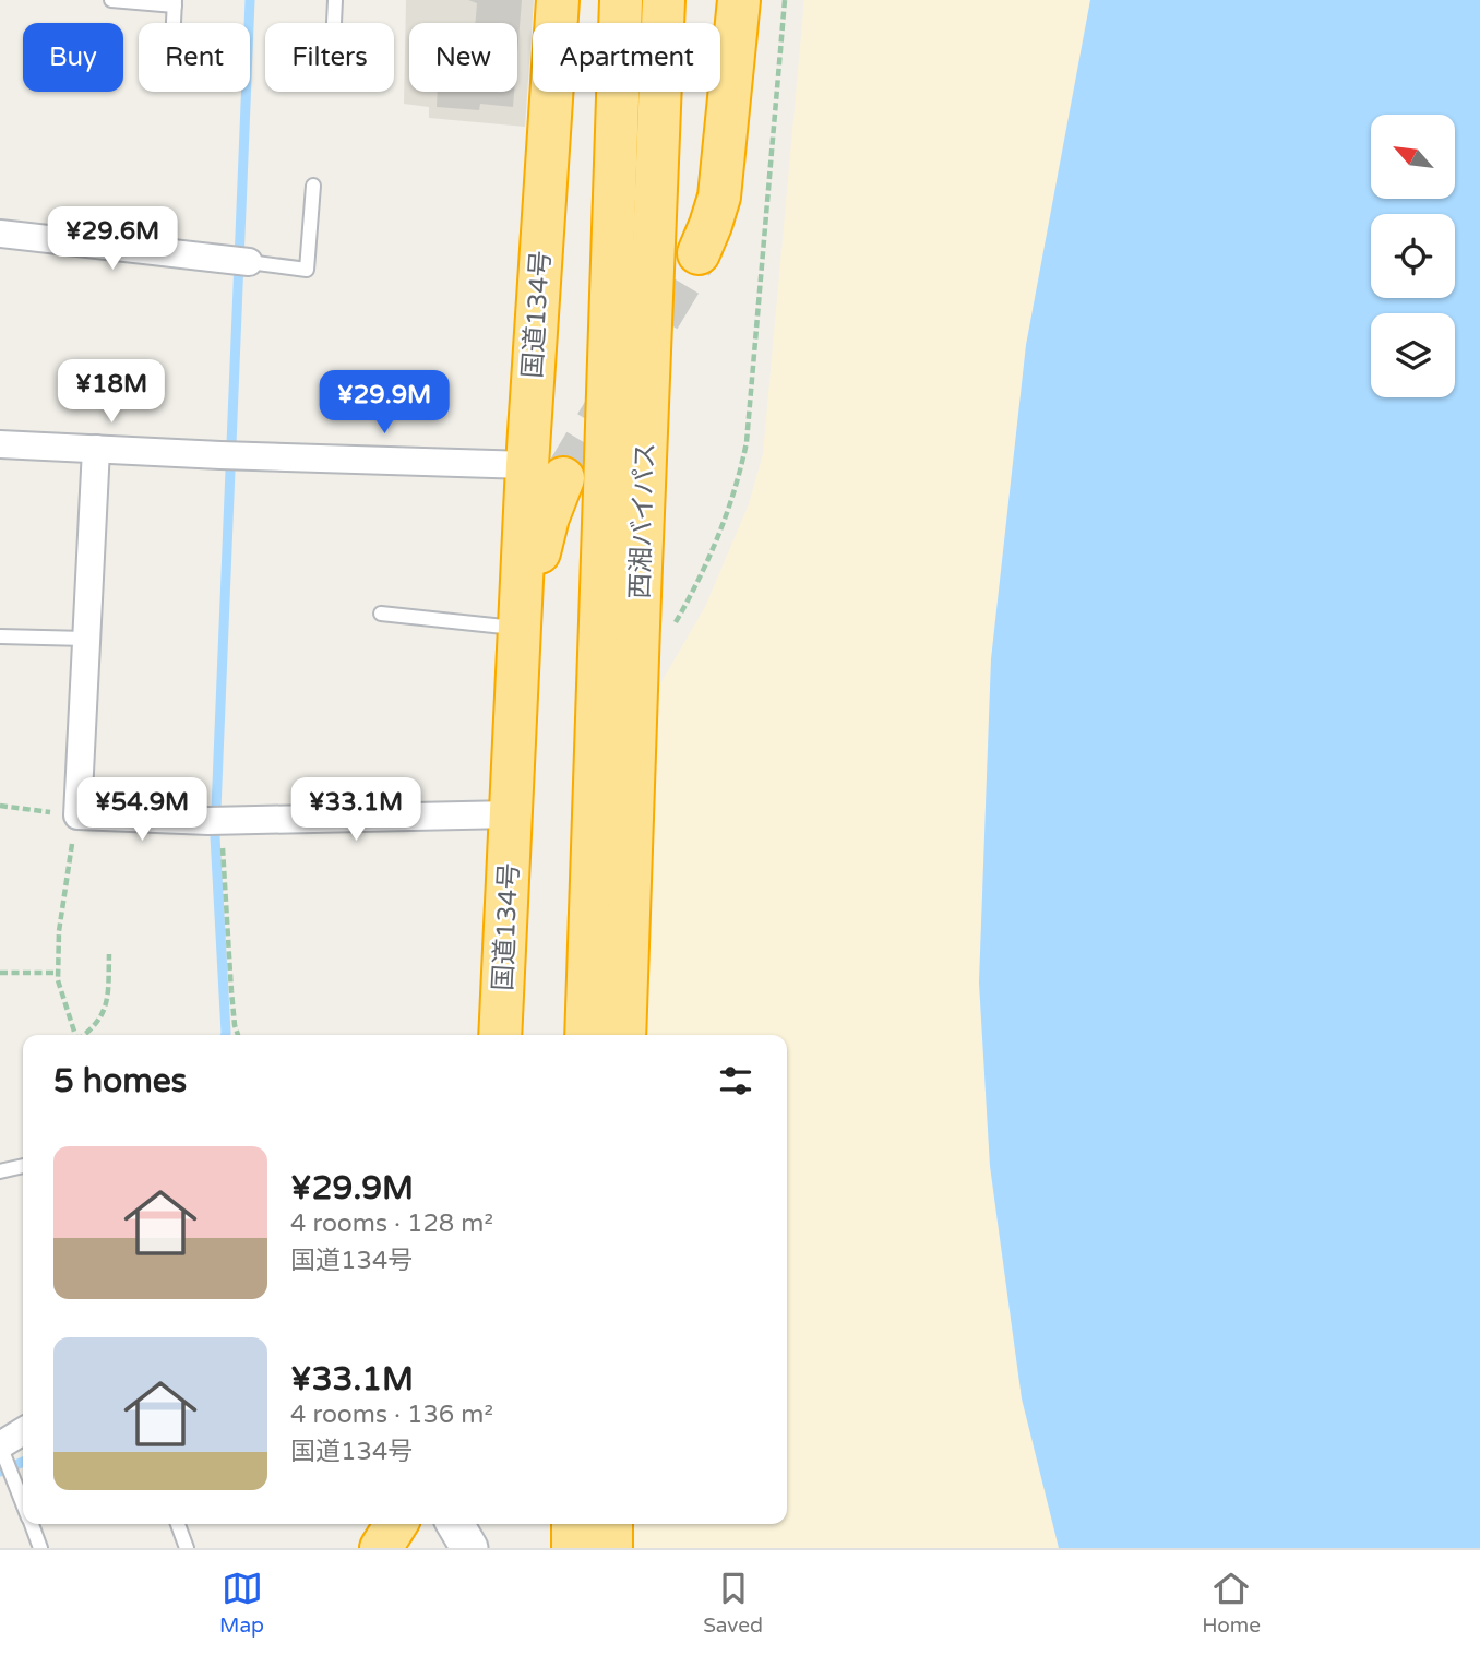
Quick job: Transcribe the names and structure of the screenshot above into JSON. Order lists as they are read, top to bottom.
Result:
{
  "streets": {
    "highway": ["国道134号", "西湘バイパス"]
  },
  "north": "top left",
  "page": {
    "chip": [
      "Buy",
      "Rent",
      "Filters",
      "New",
      "Apartment"
    ],
    "price": [
      "¥29.6M",
      "¥18M",
      "¥29.9M",
      "¥54.9M",
      "¥33.1M"
    ],
    "heading": "5 homes",
    "list": [
      {
        "name": "¥29.9M",
        "note": "4 rooms · 128 m² · 国道134号"
      },
      {
        "name": "¥33.1M",
        "note": "4 rooms · 136 m² · 国道134号"
      }
    ],
    "tabs": ["Map", "Saved", "Home"]
  }
}
